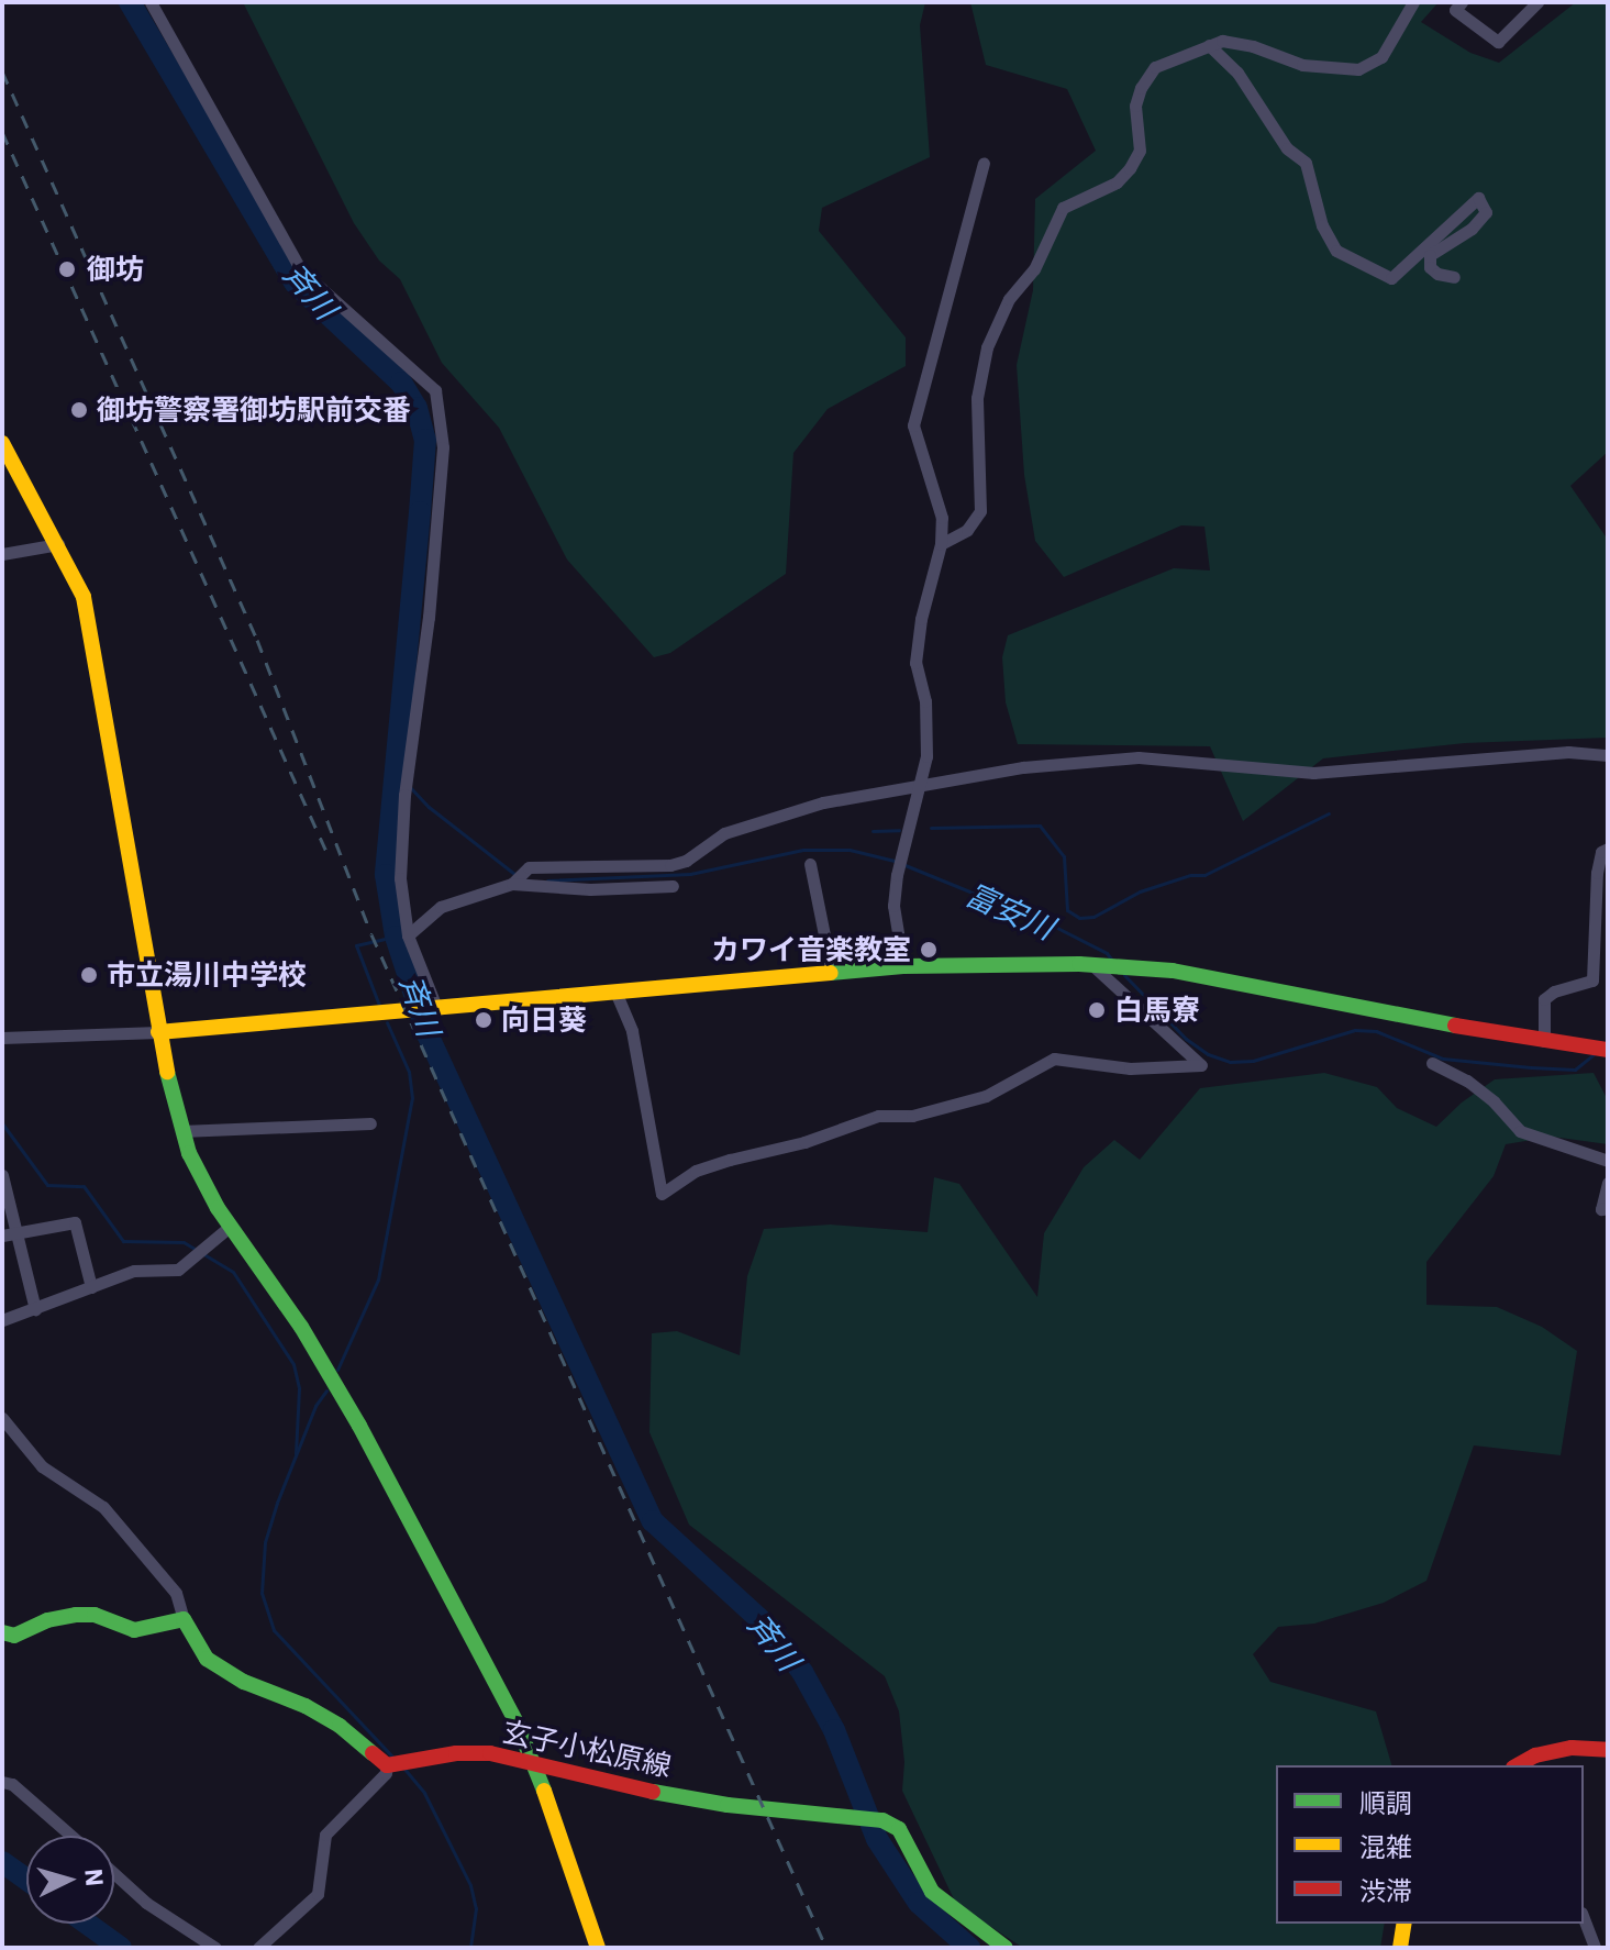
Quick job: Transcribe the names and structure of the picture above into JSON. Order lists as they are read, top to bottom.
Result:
{
  "streets": {
    "street": ["玄子小松原線"]
  },
  "water": ["斉川", "富安川"],
  "places": [
    "御坊",
    "御坊警察署御坊駅前交番",
    "カワイ音楽教室",
    "市立湯川中学校",
    "白馬寮",
    "向日葵"
  ],
  "legend": ["順調", "混雑", "渋滞"],
  "north": "right"
}
